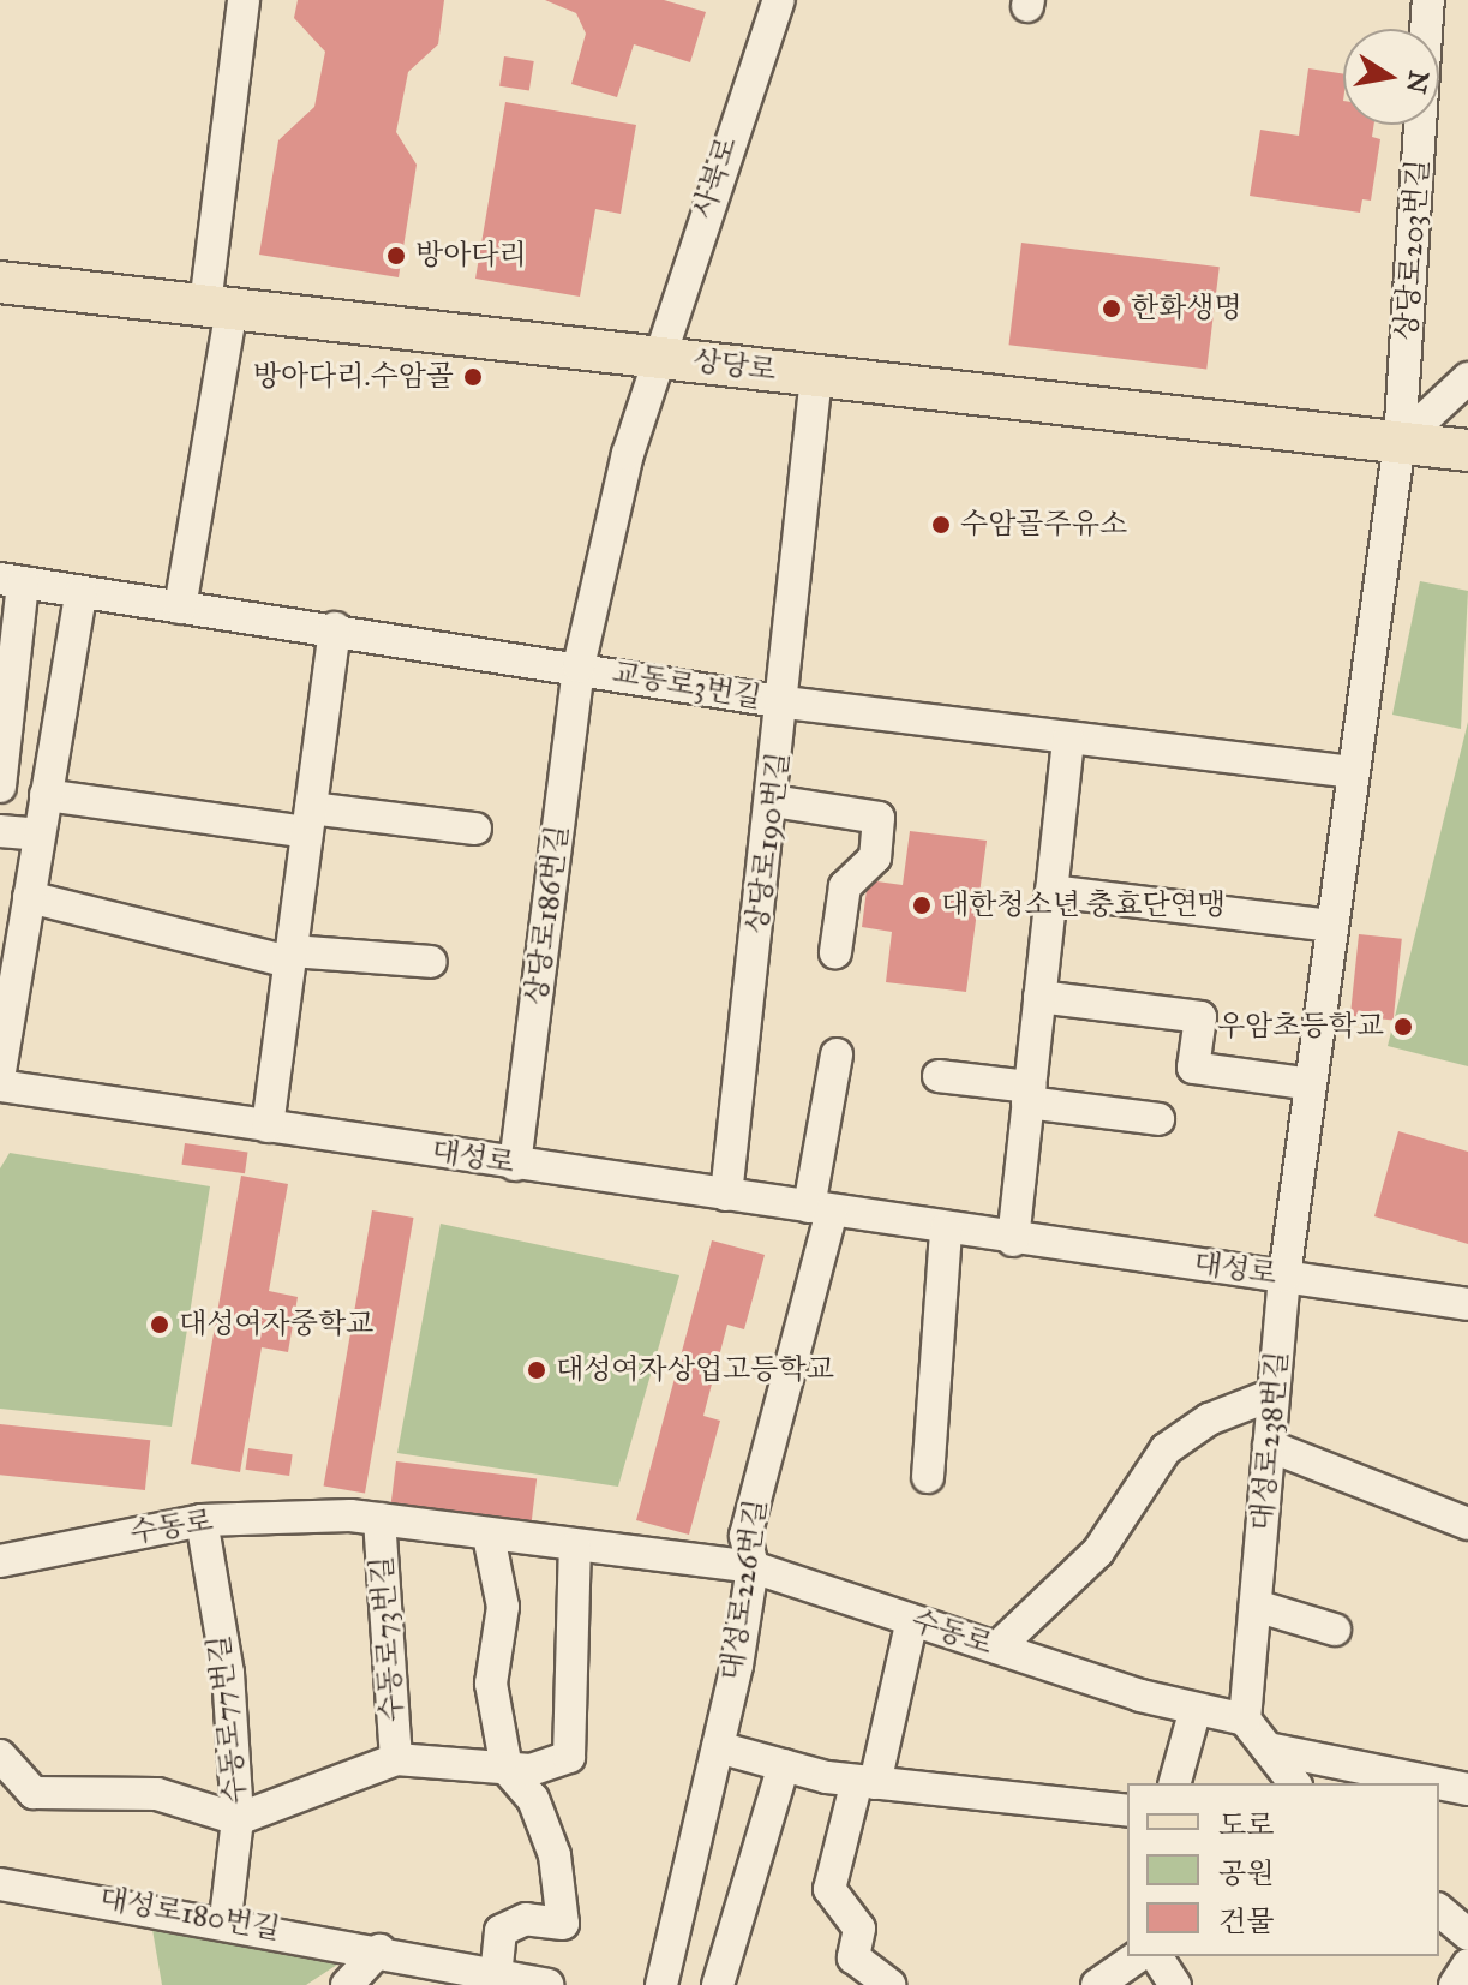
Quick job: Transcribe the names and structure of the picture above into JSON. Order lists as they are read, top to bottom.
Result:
{
  "streets": {
    "main road": ["상당로"],
    "street": [
      "사북로",
      "상당로203번길",
      "교동로3번길",
      "상당로190번길",
      "상당로186번길",
      "대성로",
      "대성로238번길",
      "수동로",
      "대성로226번길",
      "수동로73번길",
      "수동로77번길",
      "대성로180번길"
    ]
  },
  "crossings": [
    ["사북로", "상당로"],
    ["사북로", "교동로3번길"],
    ["사북로", "상당로186번길"],
    ["상당로203번길", "상당로"],
    ["상당로203번길", "교동로3번길"],
    ["상당로203번길", "대성로238번길"],
    ["상당로", "상당로190번길"],
    ["교동로3번길", "상당로190번길"],
    ["교동로3번길", "상당로186번길"],
    ["상당로190번길", "대성로"],
    ["상당로186번길", "대성로"],
    ["대성로", "대성로238번길"],
    ["대성로", "대성로226번길"],
    ["대성로238번길", "수동로"],
    ["수동로", "대성로226번길"],
    ["수동로", "수동로73번길"],
    ["수동로", "수동로77번길"],
    ["수동로73번길", "수동로77번길"],
    ["수동로77번길", "대성로180번길"]
  ],
  "places": [
    "방아다리",
    "한화생명",
    "방아다리.수암골",
    "수암골주유소",
    "대한청소년 충효단연맹",
    "우암초등학교",
    "대성여자중학교",
    "대성여자상업고등학교"
  ],
  "legend": ["도로", "공원", "건물"],
  "north": "right"
}
